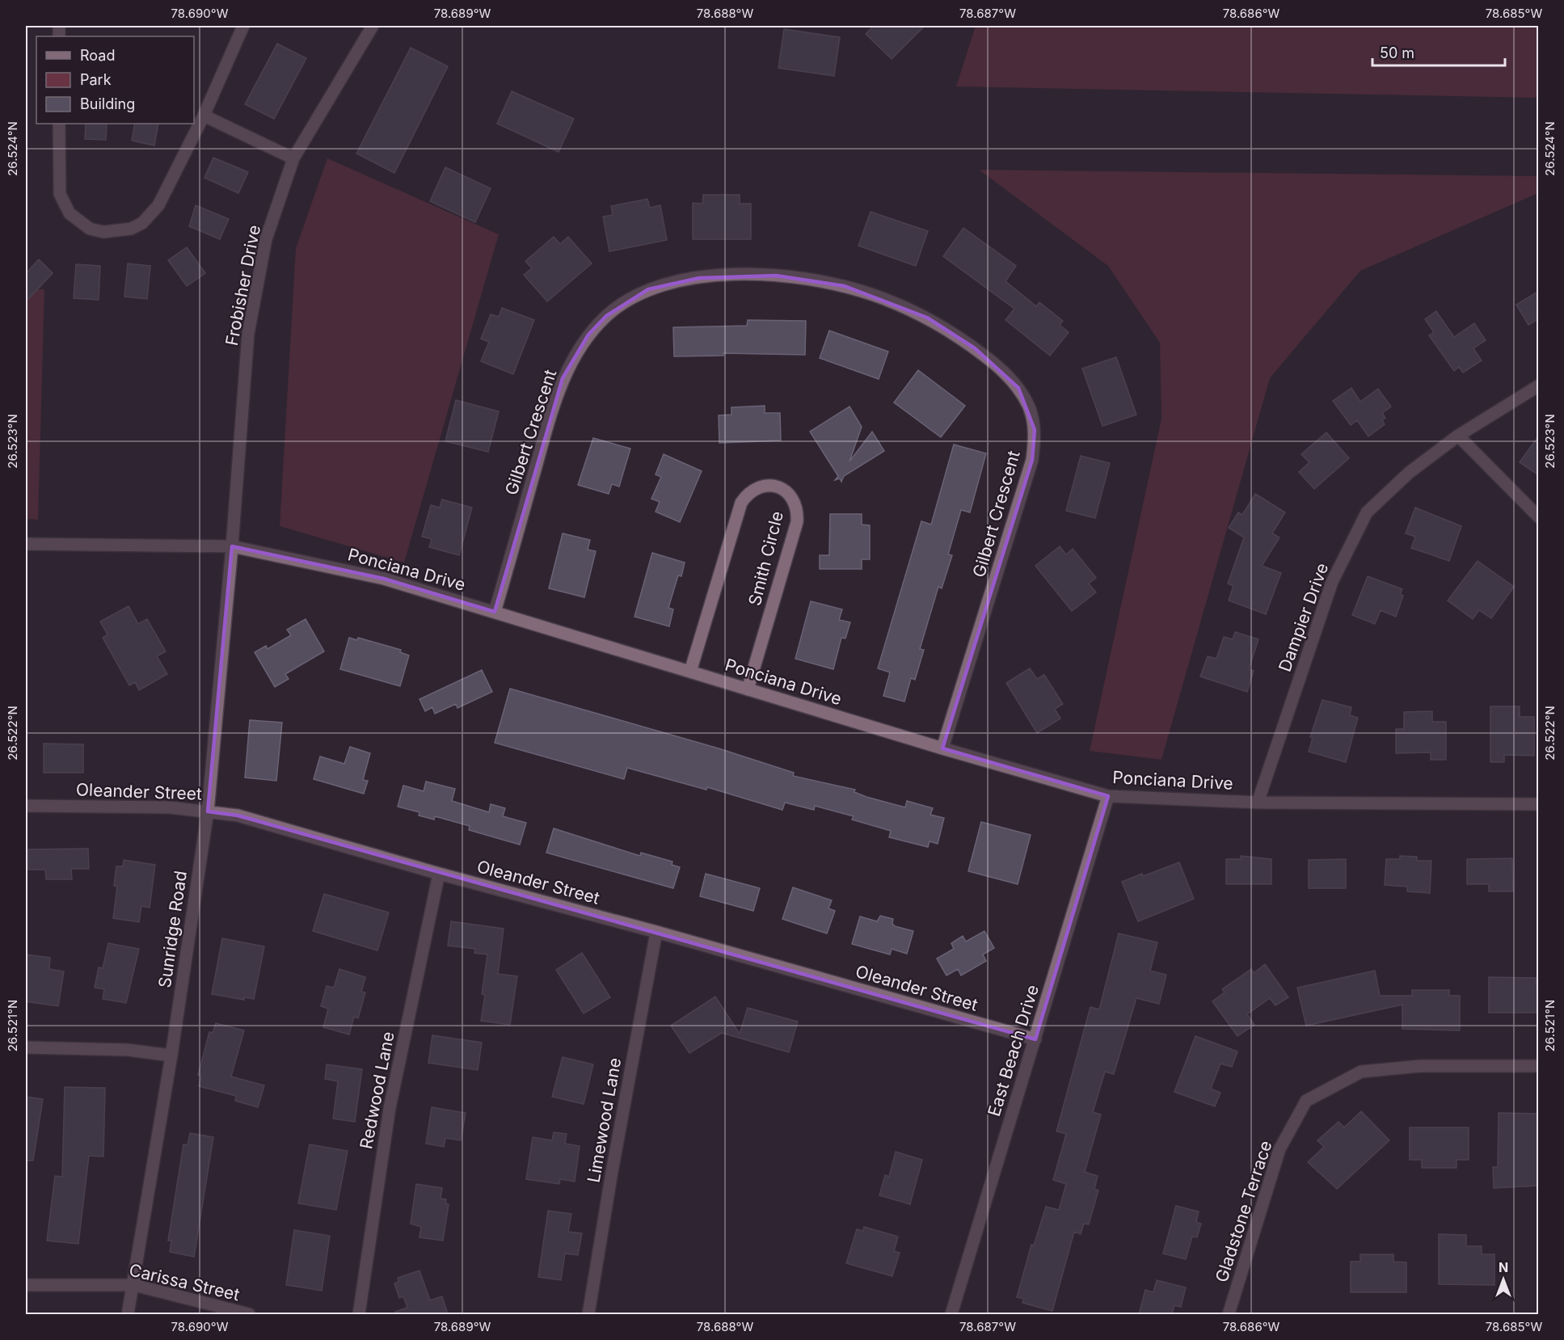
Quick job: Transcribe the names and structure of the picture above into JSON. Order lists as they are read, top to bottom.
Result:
{
  "streets": {
    "street": [
      "Frobisher Drive",
      "Gilbert Crescent",
      "Smith Circle",
      "Ponciana Drive",
      "Dampier Drive",
      "Oleander Street",
      "Sunridge Road",
      "East Beach Drive",
      "Redwood Lane",
      "Limewood Lane",
      "Gladstone Terrace",
      "Carissa Street"
    ]
  },
  "crossings": [
    ["Frobisher Drive", "Ponciana Drive"],
    ["Frobisher Drive", "Sunridge Road"],
    ["Gilbert Crescent", "Ponciana Drive"],
    ["Smith Circle", "Ponciana Drive"],
    ["Ponciana Drive", "Dampier Drive"],
    ["Ponciana Drive", "Sunridge Road"],
    ["Ponciana Drive", "East Beach Drive"],
    ["Oleander Street", "Sunridge Road"],
    ["Oleander Street", "East Beach Drive"],
    ["Oleander Street", "Redwood Lane"],
    ["Oleander Street", "Limewood Lane"],
    ["Sunridge Road", "Carissa Street"]
  ],
  "legend": ["Road", "Park", "Building"],
  "scale_bar": "50 m",
  "north": "top",
  "coordinates": [
    "78.690°W",
    "78.689°W",
    "78.688°W",
    "78.687°W",
    "78.686°W",
    "78.685°W",
    "26.524°N",
    "26.523°N",
    "26.522°N",
    "26.521°N"
  ]
}
